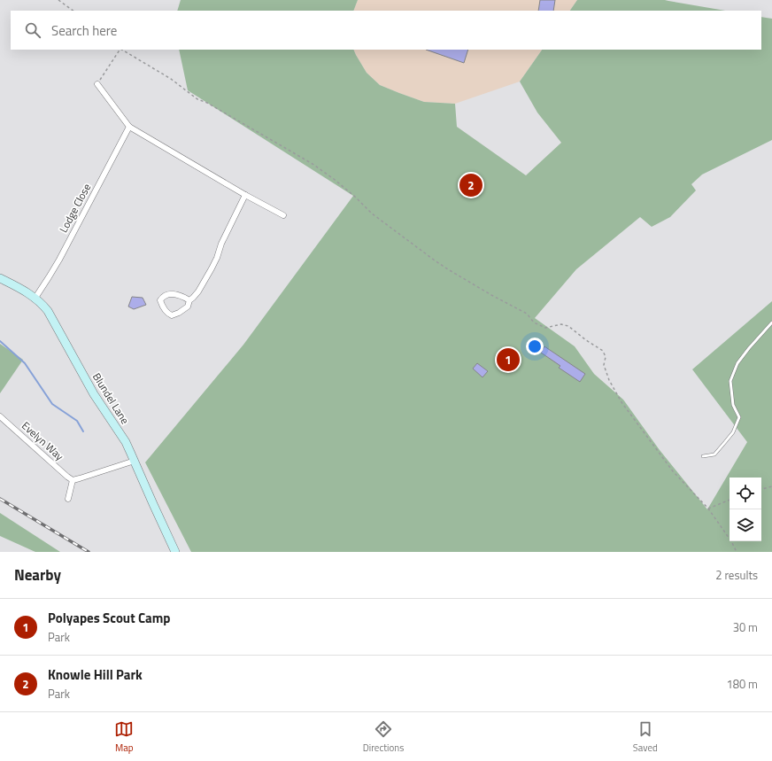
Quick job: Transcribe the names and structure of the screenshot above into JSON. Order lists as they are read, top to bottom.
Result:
{
  "streets": {
    "street": ["Lodge Close", "Blundel Lane", "Evelyn Way"]
  },
  "crossings": [
    ["Lodge Close", "Blundel Lane"]
  ],
  "page": {
    "search": "Search here",
    "pins": ["2", "1"],
    "heading": ["Nearby", "2 results"],
    "list": [
      {
        "mark": "1",
        "name": "Polyapes Scout Camp",
        "note": "Park",
        "value": "30 m"
      },
      {
        "mark": "2",
        "name": "Knowle Hill Park",
        "note": "Park",
        "value": "180 m"
      }
    ],
    "nav": ["Map", "Directions", "Saved"]
  }
}
